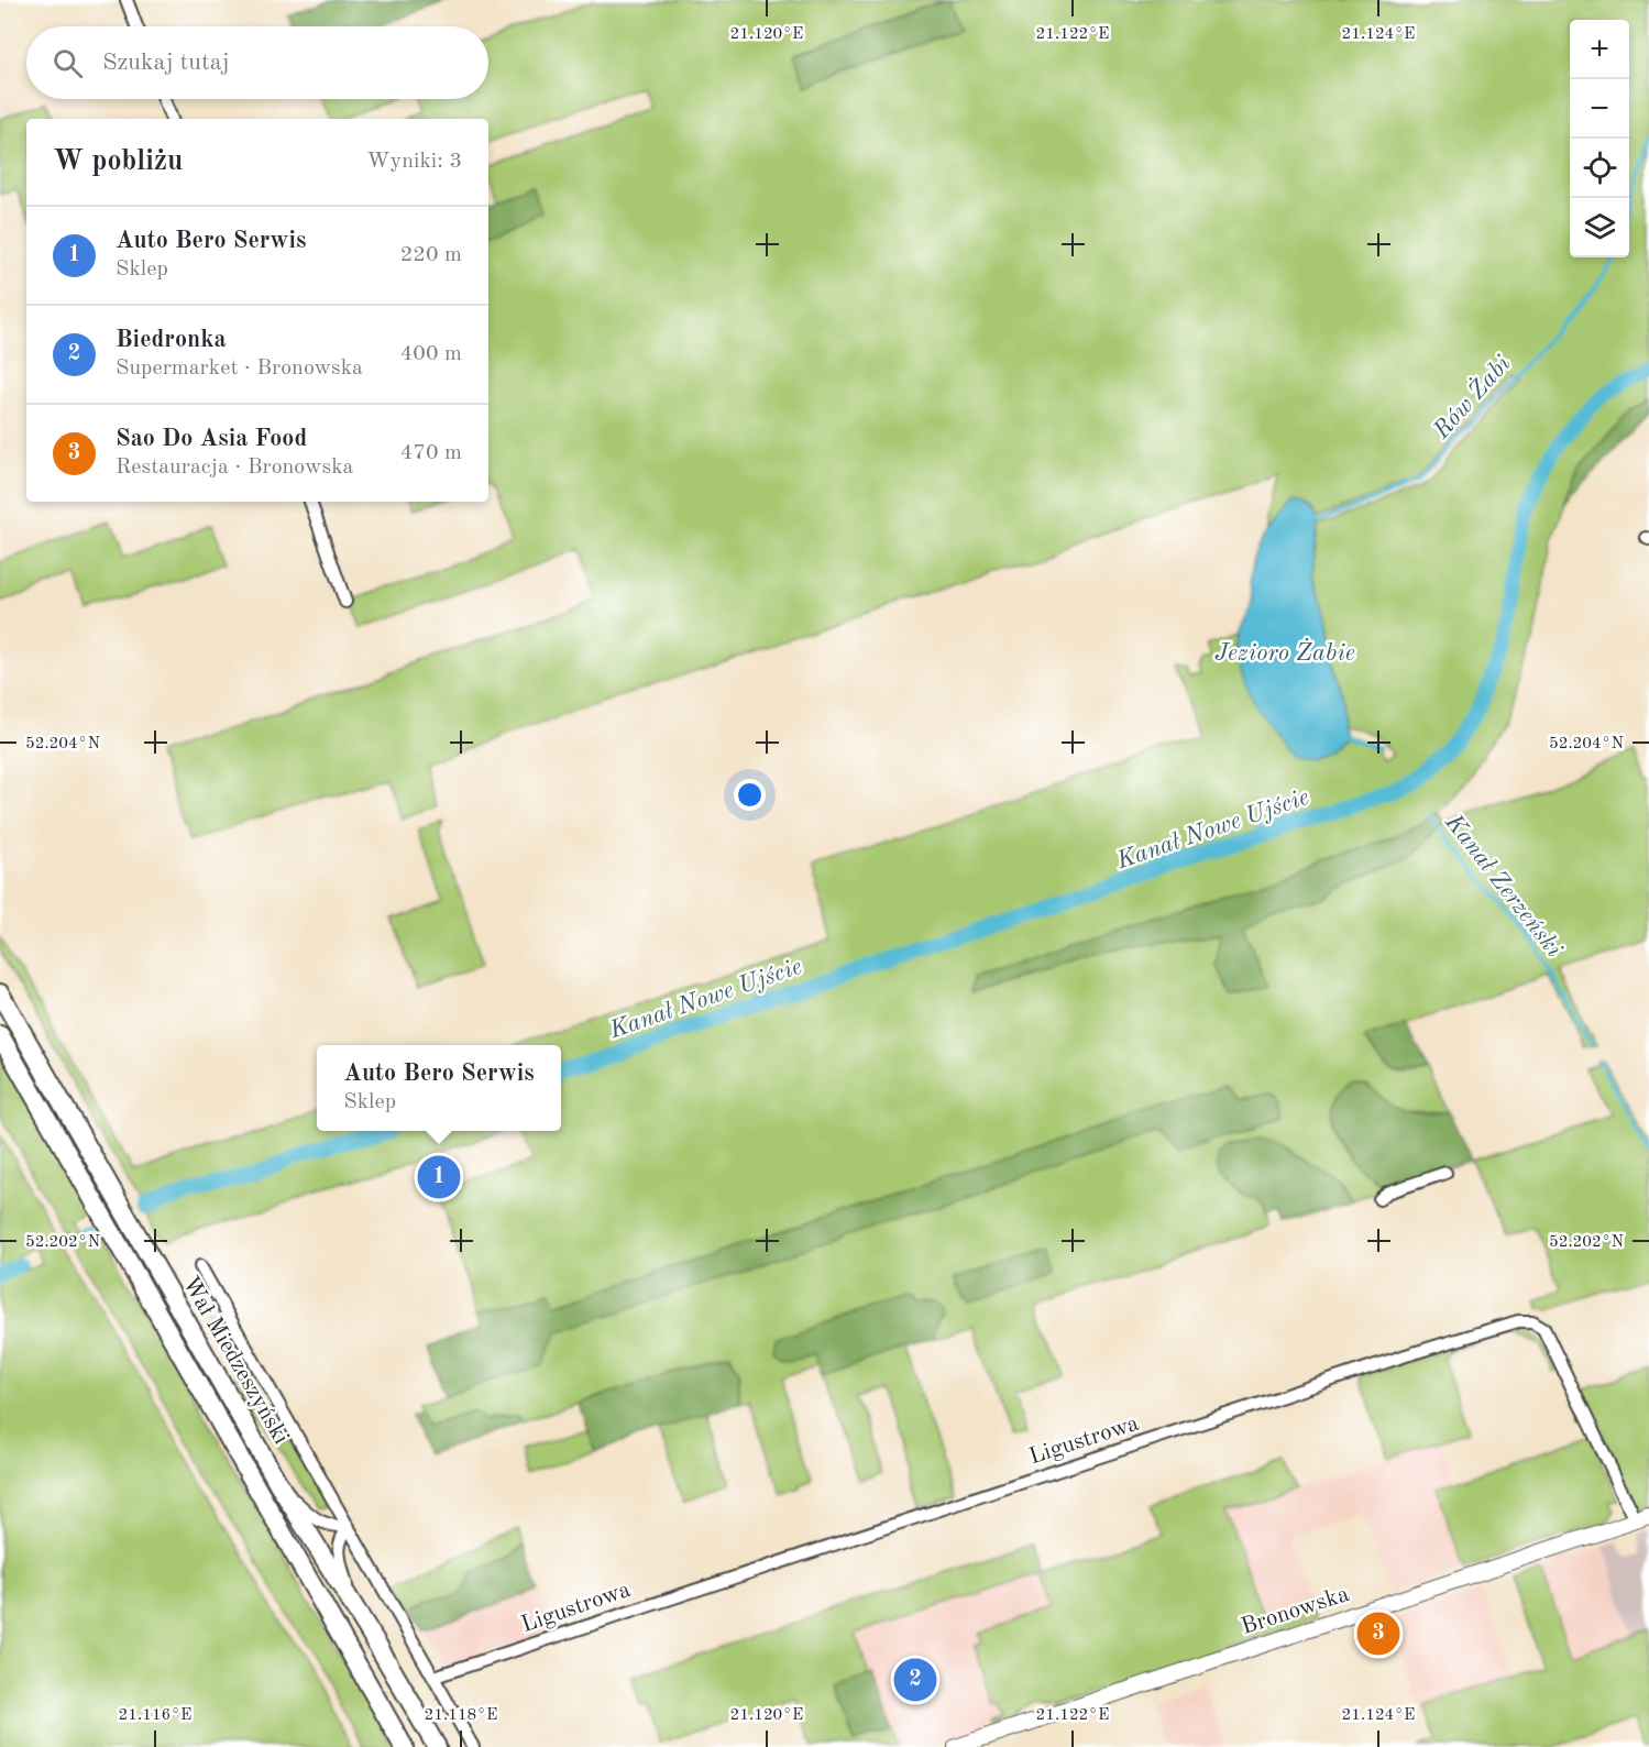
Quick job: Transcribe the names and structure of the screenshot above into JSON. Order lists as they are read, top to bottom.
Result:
{
  "streets": {
    "main road": ["Wał Miedzeszyński"],
    "street": ["Ligustrowa", "Bronowska"]
  },
  "crossings": [
    ["Wał Miedzeszyński", "Ligustrowa"],
    ["Ligustrowa", "Bronowska"]
  ],
  "water": [
    "Rów Żabi",
    "Jezioro Żabie",
    "Kanał Nowe Ujście",
    "Kanał Zerzeński"
  ],
  "page": {
    "map_buttons": ["+", "−"],
    "search": "Szukaj tutaj",
    "heading": ["W pobliżu", "Wyniki: 3"],
    "list": [
      {
        "mark": "1",
        "name": "Auto Bero Serwis",
        "note": "Sklep",
        "value": "220 m"
      },
      {
        "mark": "2",
        "name": "Biedronka",
        "note": "Supermarket · Bronowska",
        "value": "400 m"
      },
      {
        "mark": "3",
        "name": "Sao Do Asia Food",
        "note": "Restauracja · Bronowska",
        "value": "470 m"
      }
    ],
    "popup": ["Auto Bero Serwis", "Sklep"],
    "pins": ["1", "3", "2"]
  },
  "coordinates": [
    "21.120°E",
    "21.122°E",
    "21.124°E",
    "52.204°N",
    "52.202°N",
    "21.116°E",
    "21.118°E"
  ]
}
